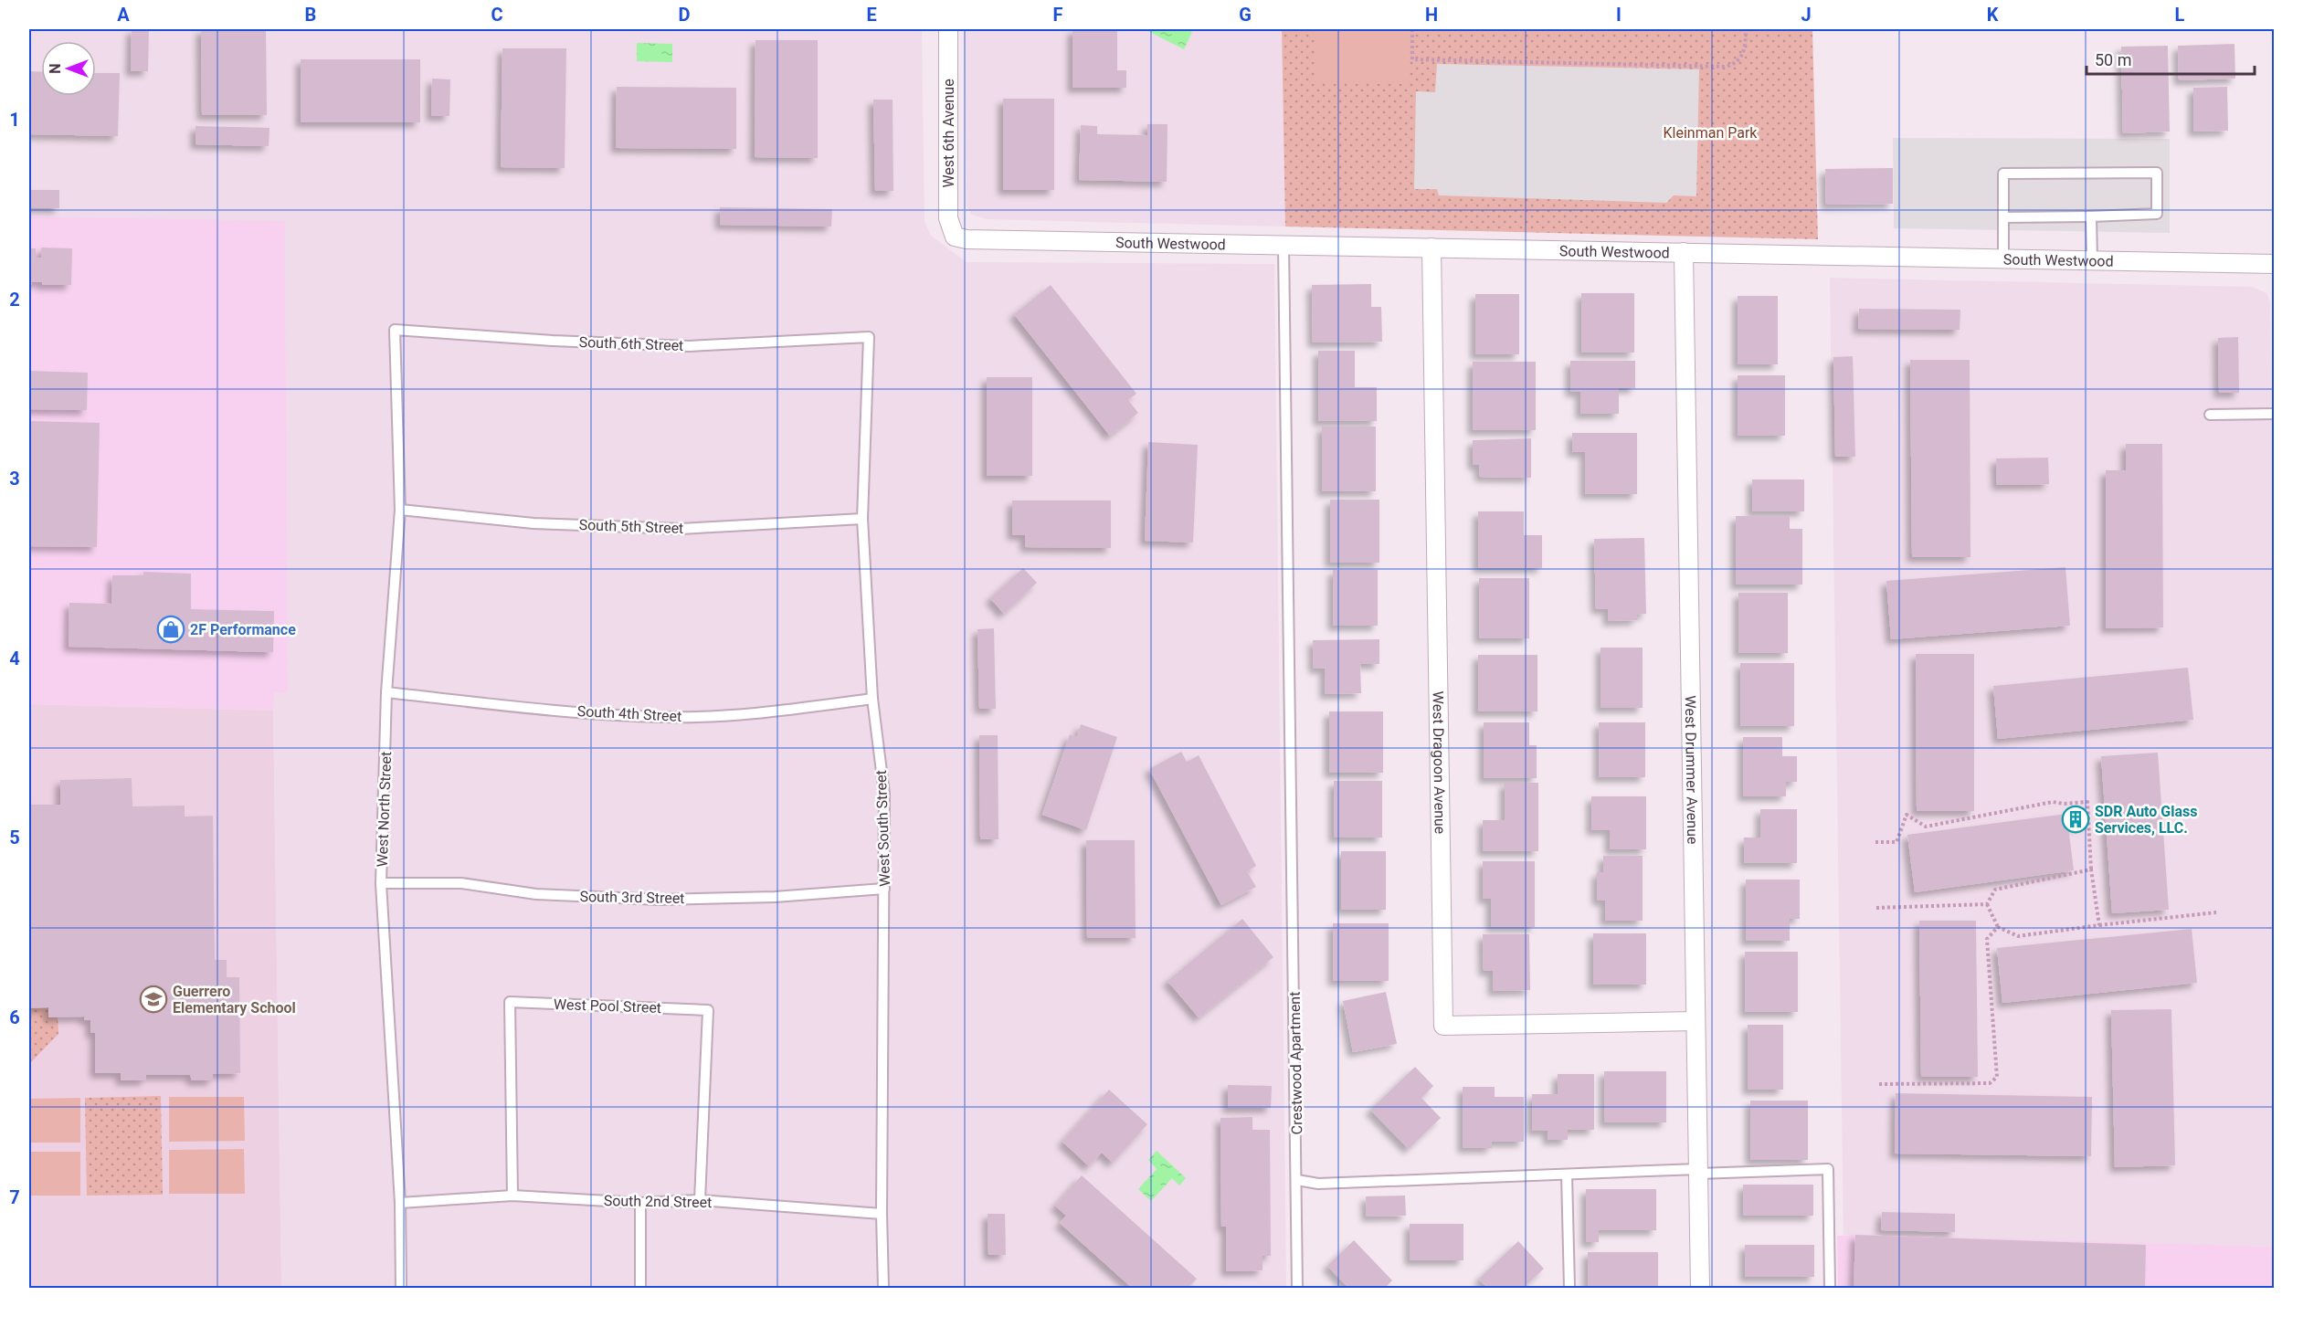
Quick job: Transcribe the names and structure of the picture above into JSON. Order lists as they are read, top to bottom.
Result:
{
  "streets": {
    "street": [
      "West 6th Avenue",
      "South Westwood",
      "West Dragoon Avenue",
      "West Drummer Avenue"
    ],
    "lane": [
      "South 6th Street",
      "South 5th Street",
      "South 4th Street",
      "West North Street",
      "West South Street",
      "South 3rd Street",
      "West Pool Street",
      "Crestwood Apartment",
      "South 2nd Street"
    ]
  },
  "crossings": [
    ["West 6th Avenue", "South Westwood"],
    ["South Westwood", "West Dragoon Avenue"],
    ["South Westwood", "West Drummer Avenue"],
    ["South Westwood", "Crestwood Apartment"],
    ["South 6th Street", "West North Street"],
    ["South 6th Street", "West South Street"],
    ["South 5th Street", "West North Street"],
    ["South 5th Street", "West South Street"],
    ["South 4th Street", "West North Street"],
    ["South 4th Street", "West South Street"],
    ["West Dragoon Avenue", "West Drummer Avenue"],
    ["West North Street", "South 3rd Street"],
    ["West North Street", "South 2nd Street"],
    ["West South Street", "South 3rd Street"],
    ["West South Street", "South 2nd Street"],
    ["West Pool Street", "South 2nd Street"]
  ],
  "parks": ["Kleinman Park"],
  "places": {
    "shop": ["2F Performance"],
    "building": ["SDR Auto Glass Services, LLC."],
    "school or university": ["Guerrero Elementary School"]
  },
  "scale_bar": "50 m",
  "north": "left",
  "grid": {
    "columns": [
      "A",
      "B",
      "C",
      "D",
      "E",
      "F",
      "G",
      "H",
      "I",
      "J",
      "K",
      "L"
    ],
    "rows": [
      "1",
      "2",
      "3",
      "4",
      "5",
      "6",
      "7"
    ]
  }
}
